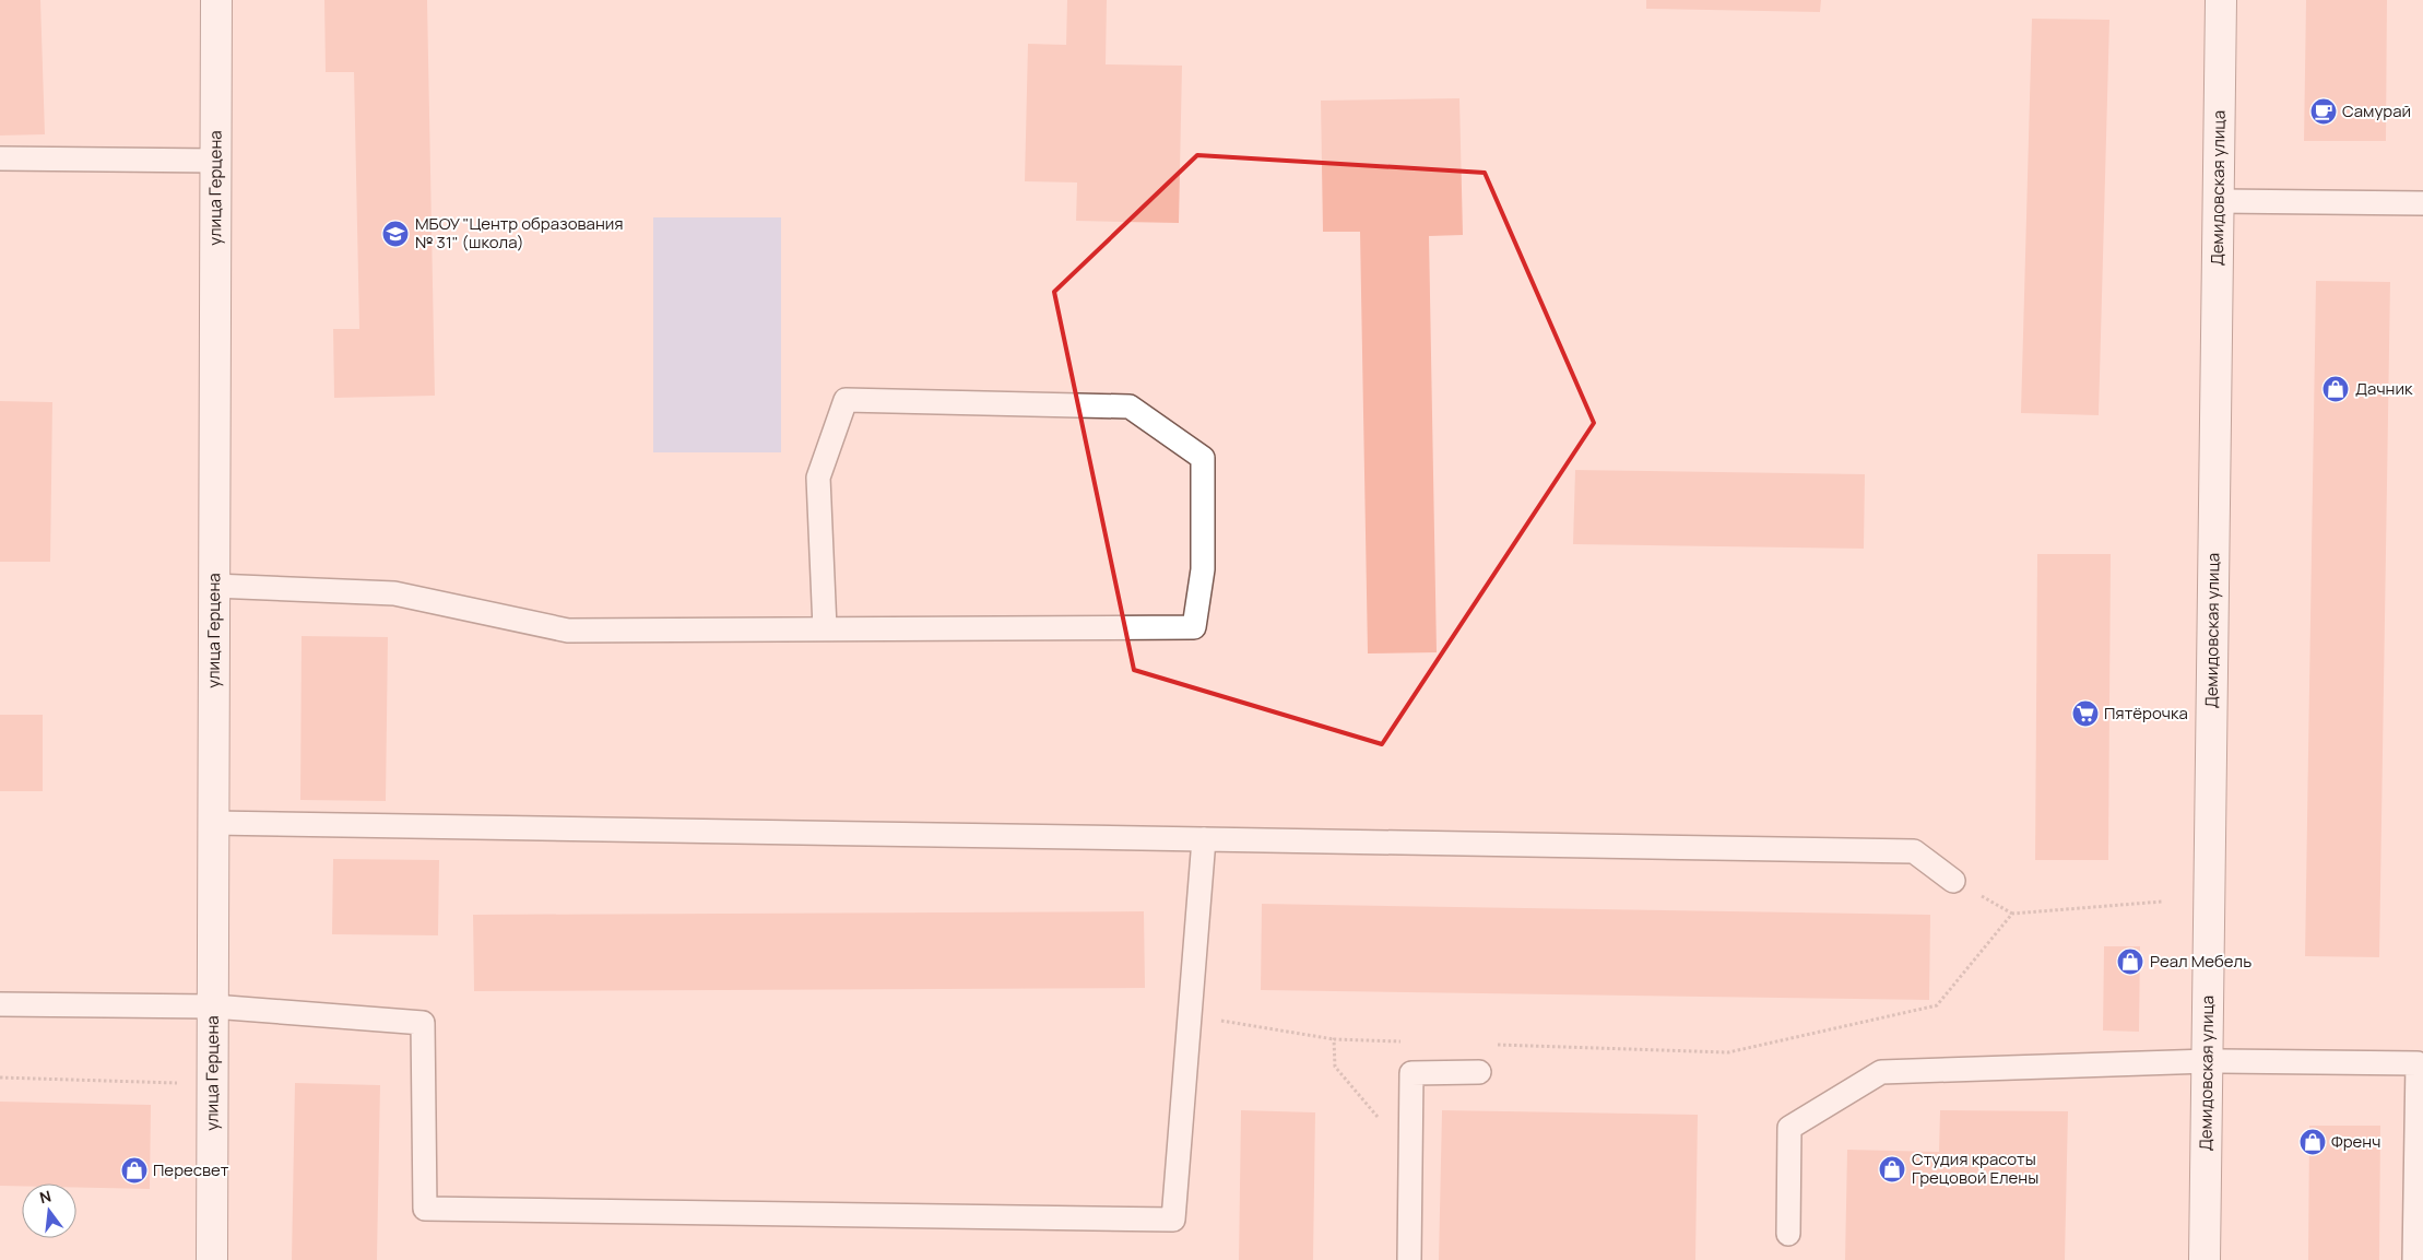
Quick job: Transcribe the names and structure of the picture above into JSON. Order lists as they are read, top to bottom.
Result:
{
  "streets": {
    "street": ["улица Герцена", "Демидовская улица"]
  },
  "places": {
    "cafe": ["Самурай"],
    "school or university": ["МБОУ \"Центр образования № 31\" (школа)"],
    "shop": [
      "Дачник",
      "Реал Мебель",
      "Френч",
      "Студия красоты Грецовой Елены",
      "Пересвет"
    ],
    "supermarket": ["Пятёрочка"]
  },
  "north": "top"
}
